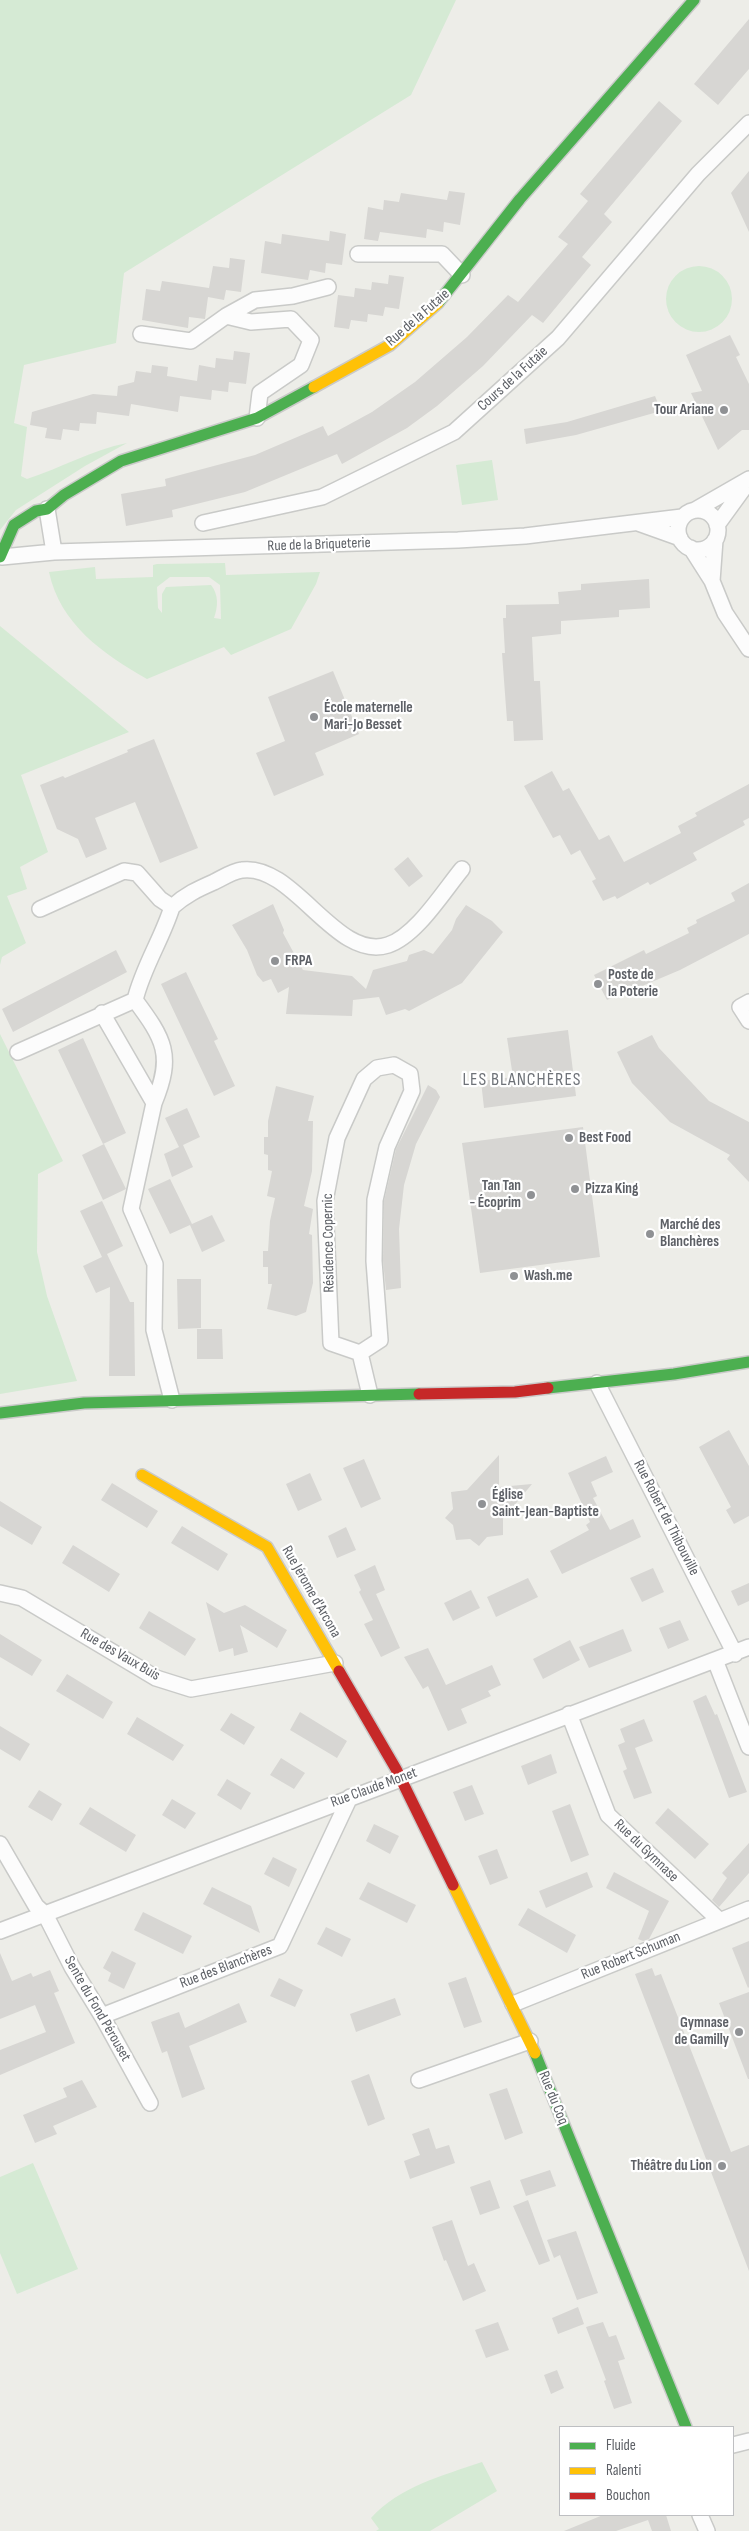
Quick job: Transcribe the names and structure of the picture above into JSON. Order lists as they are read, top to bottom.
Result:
{
  "streets": {
    "street": [
      "Rue de la Futaie",
      "Cours de la Futaie",
      "Rue de la Briqueterie",
      "Résidence Copernic",
      "Rue Robert de Thibouville",
      "Rue Jérome d'Arcona",
      "Rue des Vaux Buis",
      "Rue Claude Monet",
      "Rue du Gymnase",
      "Rue Robert Schuman",
      "Rue des Blanchères",
      "Sente du Fond Pérouset",
      "Rue du Coq"
    ]
  },
  "crossings": [
    ["Rue de la Futaie", "Rue de la Briqueterie"],
    ["Rue Robert de Thibouville", "Rue Claude Monet"],
    ["Rue Jérome d'Arcona", "Rue des Vaux Buis"],
    ["Rue Jérome d'Arcona", "Rue Claude Monet"],
    ["Rue Jérome d'Arcona", "Rue du Coq"],
    ["Rue Claude Monet", "Rue du Gymnase"],
    ["Rue Claude Monet", "Rue des Blanchères"],
    ["Rue Claude Monet", "Sente du Fond Pérouset"],
    ["Rue Claude Monet", "Rue du Coq"],
    ["Rue du Gymnase", "Rue Robert Schuman"],
    ["Rue Robert Schuman", "Rue du Coq"],
    ["Rue des Blanchères", "Sente du Fond Pérouset"]
  ],
  "districts": ["LES BLANCHÈRES"],
  "places": [
    "Tour Ariane",
    "École maternelle Mari-Jo Besset",
    "FRPA",
    "Poste de la Poterie",
    "Best Food",
    "Pizza King",
    "Tan Tan - Écoprim",
    "Marché des Blanchères",
    "Wash.me",
    "Église Saint-Jean-Baptiste",
    "Gymnase de Gamilly",
    "Théâtre du Lion"
  ],
  "legend": ["Fluide", "Ralenti", "Bouchon"]
}
